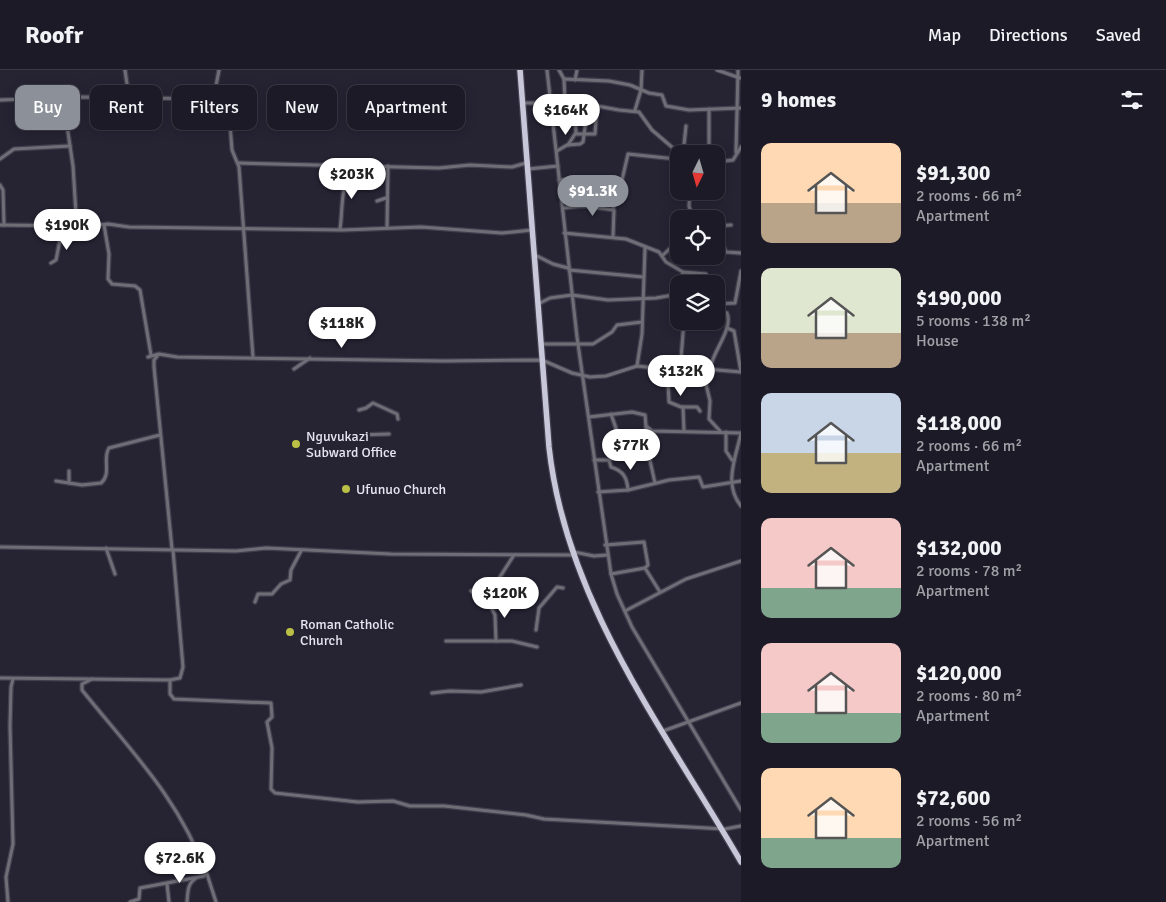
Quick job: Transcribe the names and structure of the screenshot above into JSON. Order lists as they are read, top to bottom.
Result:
{
  "places": ["Nguvukazi Subward Office", "Ufunuo Church", "Roman Catholic Church"],
  "north": "bottom",
  "page": {
    "header": "Roofr",
    "nav": ["Map", "Directions", "Saved"],
    "heading": "9 homes",
    "chip": [
      "Buy",
      "Rent",
      "Filters",
      "New",
      "Apartment"
    ],
    "price": [
      "$164K",
      "$203K",
      "$91.3K",
      "$190K",
      "$118K",
      "$132K",
      "$77K",
      "$120K",
      "$72.6K"
    ],
    "list": [
      {
        "name": "$91,300",
        "note": "2 rooms · 66 m² · Apartment"
      },
      {
        "name": "$190,000",
        "note": "5 rooms · 138 m² · House"
      },
      {
        "name": "$118,000",
        "note": "2 rooms · 66 m² · Apartment"
      },
      {
        "name": "$132,000",
        "note": "2 rooms · 78 m² · Apartment"
      },
      {
        "name": "$120,000",
        "note": "2 rooms · 80 m² · Apartment"
      },
      {
        "name": "$72,600",
        "note": "2 rooms · 56 m² · Apartment"
      }
    ]
  }
}
